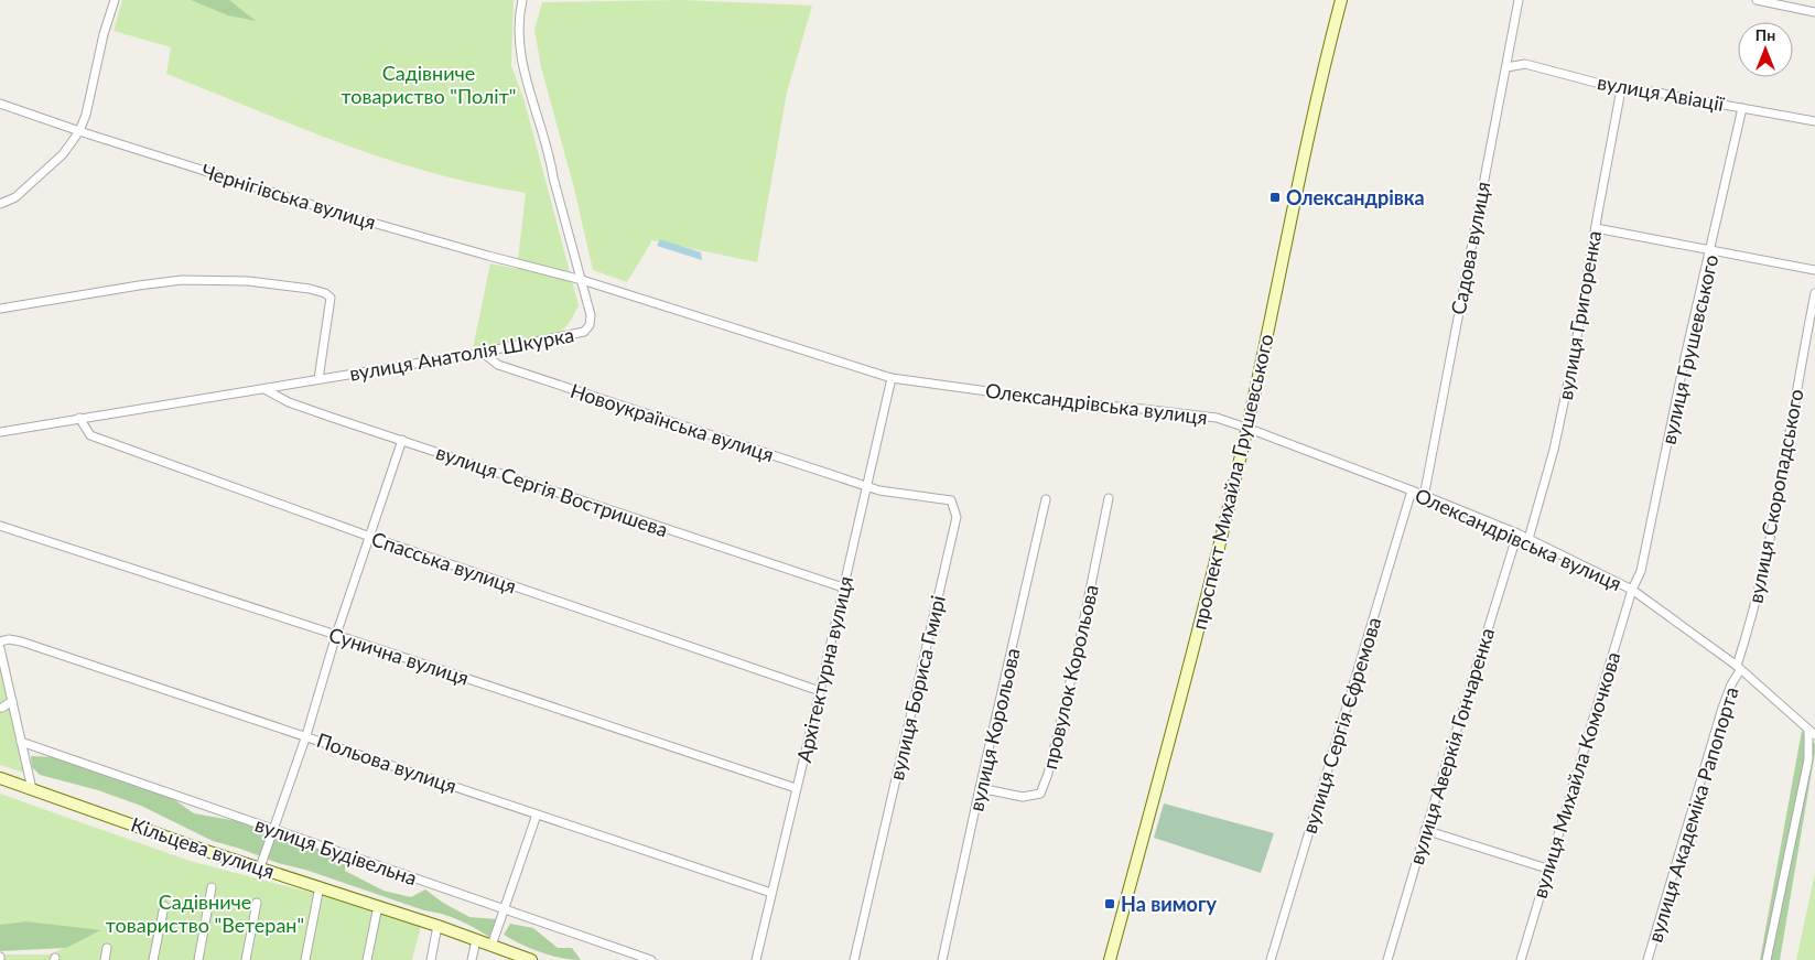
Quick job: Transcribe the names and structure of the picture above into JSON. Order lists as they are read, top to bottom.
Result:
{
  "streets": {
    "street": [
      "вулиця Авіації",
      "Чернігівська вулиця",
      "Садова вулиця",
      "вулиця Григоренка",
      "вулиця Грушевського",
      "вулиця Анатолія Шкурка",
      "Олександрівська вулиця",
      "Новоукраїнська вулиця",
      "проспект Михайла Грушевського",
      "вулиця Сергія Востришева",
      "вулиця Скоропадського",
      "Спасська вулиця",
      "Сунична вулиця",
      "Архітектурна вулиця",
      "провулок Корольова",
      "вулиця Бориса Гмирі",
      "вулиця Сергія Єфремова",
      "вулиця Корольова",
      "вулиця Аверкія Гончаренка",
      "Польова вулиця",
      "вулиця Михайла Комочкова",
      "вулиця Академіка Рапопорта",
      "Кільцева вулиця",
      "вулиця Будівельна"
    ]
  },
  "crossings": [
    ["вулиця Авіації", "Садова вулиця"],
    ["вулиця Авіації", "вулиця Григоренка"],
    ["вулиця Авіації", "вулиця Грушевського"],
    ["Чернігівська вулиця", "вулиця Анатолія Шкурка"],
    ["Чернігівська вулиця", "Олександрівська вулиця"],
    ["Садова вулиця", "Олександрівська вулиця"],
    ["вулиця Григоренка", "Олександрівська вулиця"],
    ["вулиця Грушевського", "Олександрівська вулиця"],
    ["вулиця Грушевського", "вулиця Михайла Комочкова"],
    ["вулиця Анатолія Шкурка", "Олександрівська вулиця"],
    ["вулиця Анатолія Шкурка", "Новоукраїнська вулиця"],
    ["вулиця Анатолія Шкурка", "вулиця Сергія Востришева"],
    ["вулиця Анатолія Шкурка", "Спасська вулиця"],
    ["Олександрівська вулиця", "проспект Михайла Грушевського"],
    ["Олександрівська вулиця", "вулиця Скоропадського"],
    ["Олександрівська вулиця", "Архітектурна вулиця"],
    ["Олександрівська вулиця", "вулиця Сергія Єфремова"],
    ["Олександрівська вулиця", "вулиця Аверкія Гончаренка"],
    ["Олександрівська вулиця", "вулиця Михайла Комочкова"],
    ["Олександрівська вулиця", "вулиця Академіка Рапопорта"],
    ["Новоукраїнська вулиця", "Архітектурна вулиця"],
    ["Новоукраїнська вулиця", "вулиця Бориса Гмирі"],
    ["вулиця Сергія Востришева", "Архітектурна вулиця"],
    ["вулиця Скоропадського", "вулиця Академіка Рапопорта"],
    ["Спасська вулиця", "Архітектурна вулиця"],
    ["Сунична вулиця", "Архітектурна вулиця"],
    ["Архітектурна вулиця", "вулиця Бориса Гмирі"],
    ["Архітектурна вулиця", "Польова вулиця"],
    ["провулок Корольова", "вулиця Корольова"]
  ],
  "parks": ["Садівниче товариство \"Політ\"", "Садівниче товариство \"Ветеран\""],
  "places": {
    "transit": ["Олександрівка", "На вимогу"]
  },
  "north": "top"
}
